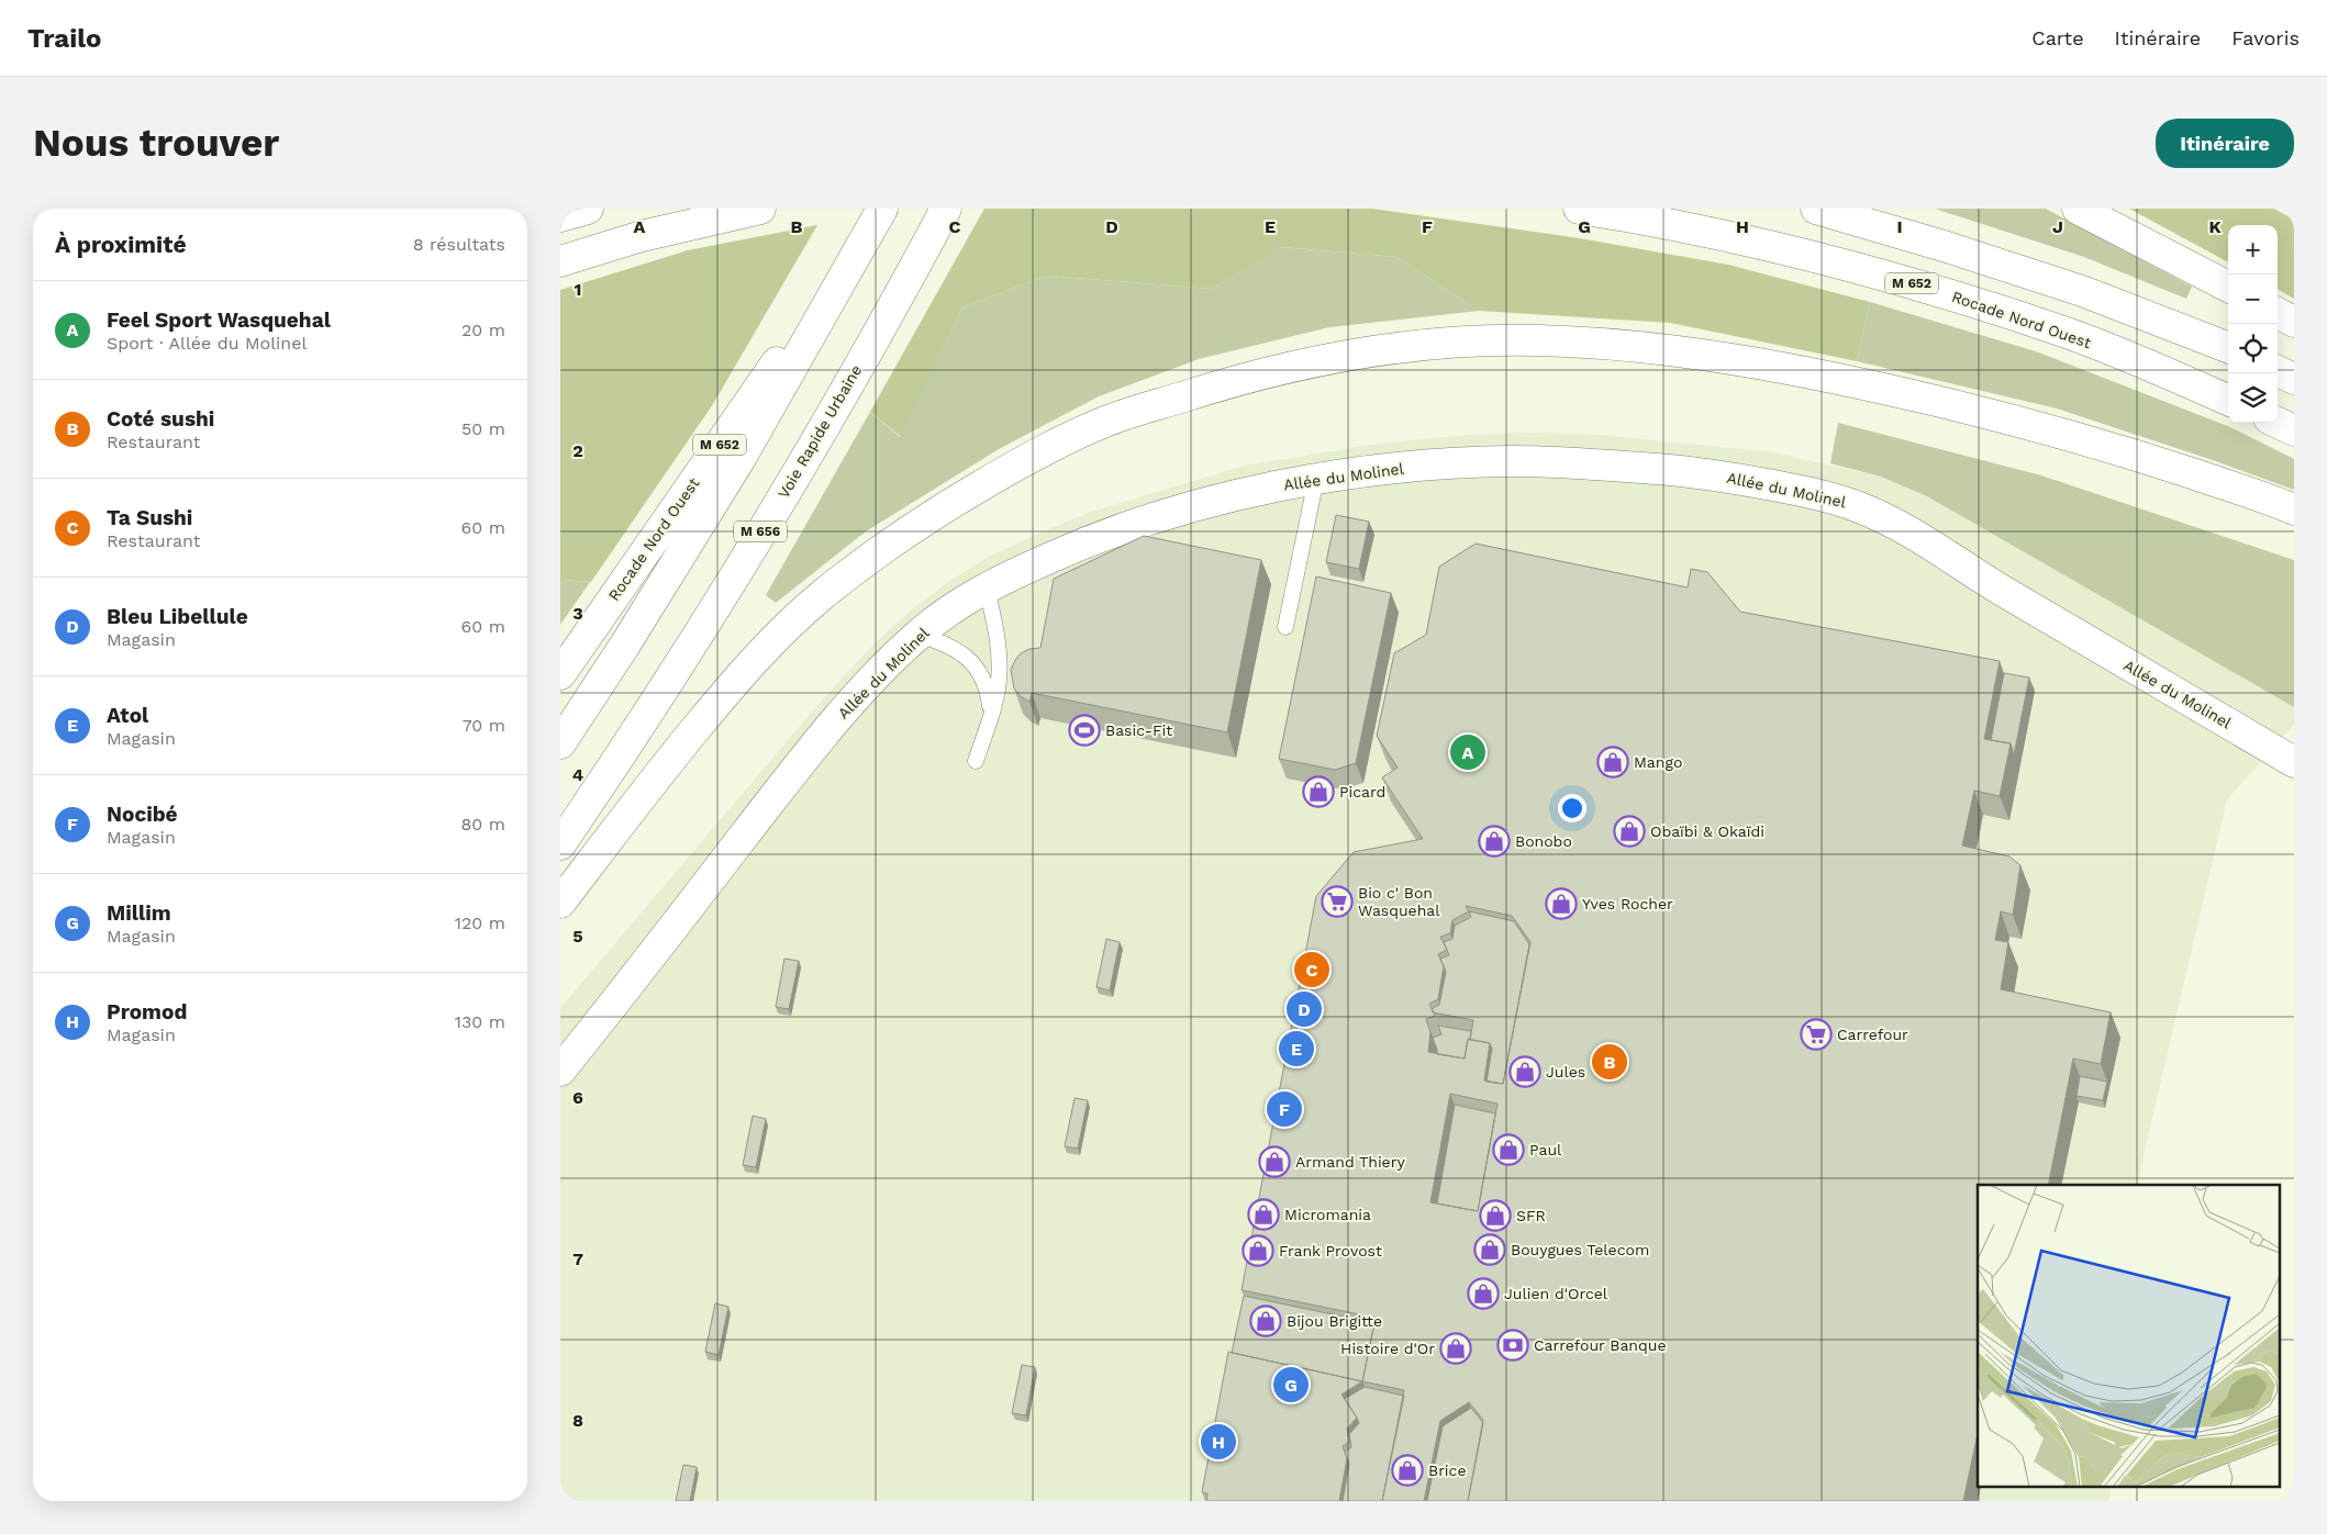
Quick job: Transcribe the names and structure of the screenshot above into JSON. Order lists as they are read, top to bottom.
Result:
{
  "streets": {
    "main road": [
      "M 652",
      "Rocade Nord Ouest",
      "Voie Rapide Urbaine",
      "Allée du Molinel",
      "M 656"
    ]
  },
  "places": {
    "sports": ["Basic-Fit"],
    "shop": [
      "Mango",
      "Picard",
      "Obaïbi & Okaïdi",
      "Bonobo",
      "Yves Rocher",
      "Jules",
      "Paul",
      "Armand Thiery",
      "Micromania",
      "SFR",
      "Bouygues Telecom",
      "Frank Provost",
      "Julien d'Orcel",
      "Bijou Brigitte",
      "Histoire d'Or",
      "Brice"
    ],
    "supermarket": ["Bio c' Bon Wasquehal", "Carrefour"],
    "bank": ["Carrefour Banque"]
  },
  "page": {
    "header": "Trailo",
    "nav": ["Carte", "Itinéraire", "Favoris"],
    "buttons": "Itinéraire",
    "title": "Nous trouver",
    "heading": ["À proximité", "8 résultats"],
    "map_buttons": ["+", "−"],
    "list": [
      {
        "mark": "A",
        "name": "Feel Sport Wasquehal",
        "note": "Sport · Allée du Molinel",
        "value": "20 m"
      },
      {
        "mark": "B",
        "name": "Coté sushi",
        "note": "Restaurant",
        "value": "50 m"
      },
      {
        "mark": "C",
        "name": "Ta Sushi",
        "note": "Restaurant",
        "value": "60 m"
      },
      {
        "mark": "D",
        "name": "Bleu Libellule",
        "note": "Magasin",
        "value": "60 m"
      },
      {
        "mark": "E",
        "name": "Atol",
        "note": "Magasin",
        "value": "70 m"
      },
      {
        "mark": "F",
        "name": "Nocibé",
        "note": "Magasin",
        "value": "80 m"
      },
      {
        "mark": "G",
        "name": "Millim",
        "note": "Magasin",
        "value": "120 m"
      },
      {
        "mark": "H",
        "name": "Promod",
        "note": "Magasin",
        "value": "130 m"
      }
    ],
    "pins": [
      "A",
      "C",
      "D",
      "E",
      "B",
      "F",
      "G",
      "H"
    ]
  },
  "grid": {
    "columns": [
      "A",
      "B",
      "C",
      "D",
      "E",
      "F",
      "G",
      "H",
      "I",
      "J",
      "K"
    ],
    "rows": [
      "1",
      "2",
      "3",
      "4",
      "5",
      "6",
      "7",
      "8"
    ]
  }
}
